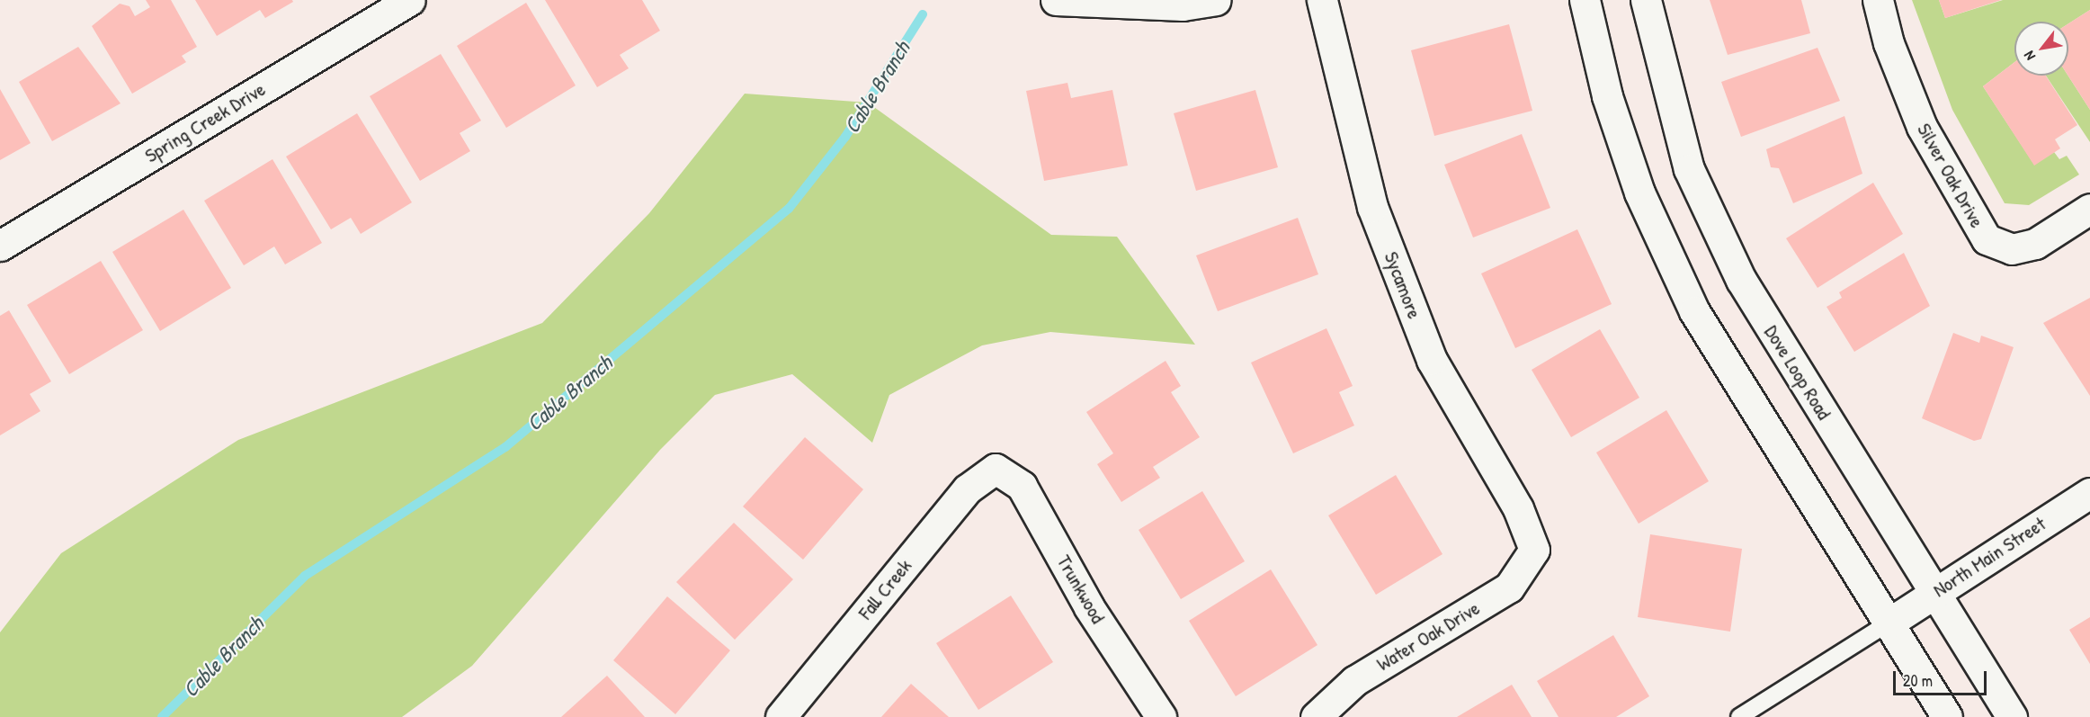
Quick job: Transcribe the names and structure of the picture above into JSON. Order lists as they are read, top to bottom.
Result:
{
  "streets": {
    "street": [
      "Spring Creek Drive",
      "Silver Oak Drive",
      "Sycamore",
      "Dove Loop Road",
      "North Main Street",
      "Fall Creek",
      "Trunkwood",
      "Water Oak Drive"
    ]
  },
  "crossings": [
    ["Sycamore", "Water Oak Drive"],
    ["Dove Loop Road", "North Main Street"],
    ["Fall Creek", "Trunkwood"]
  ],
  "water": ["Cable Branch"],
  "scale_bar": "20 m",
  "north": "bottom left"
}
